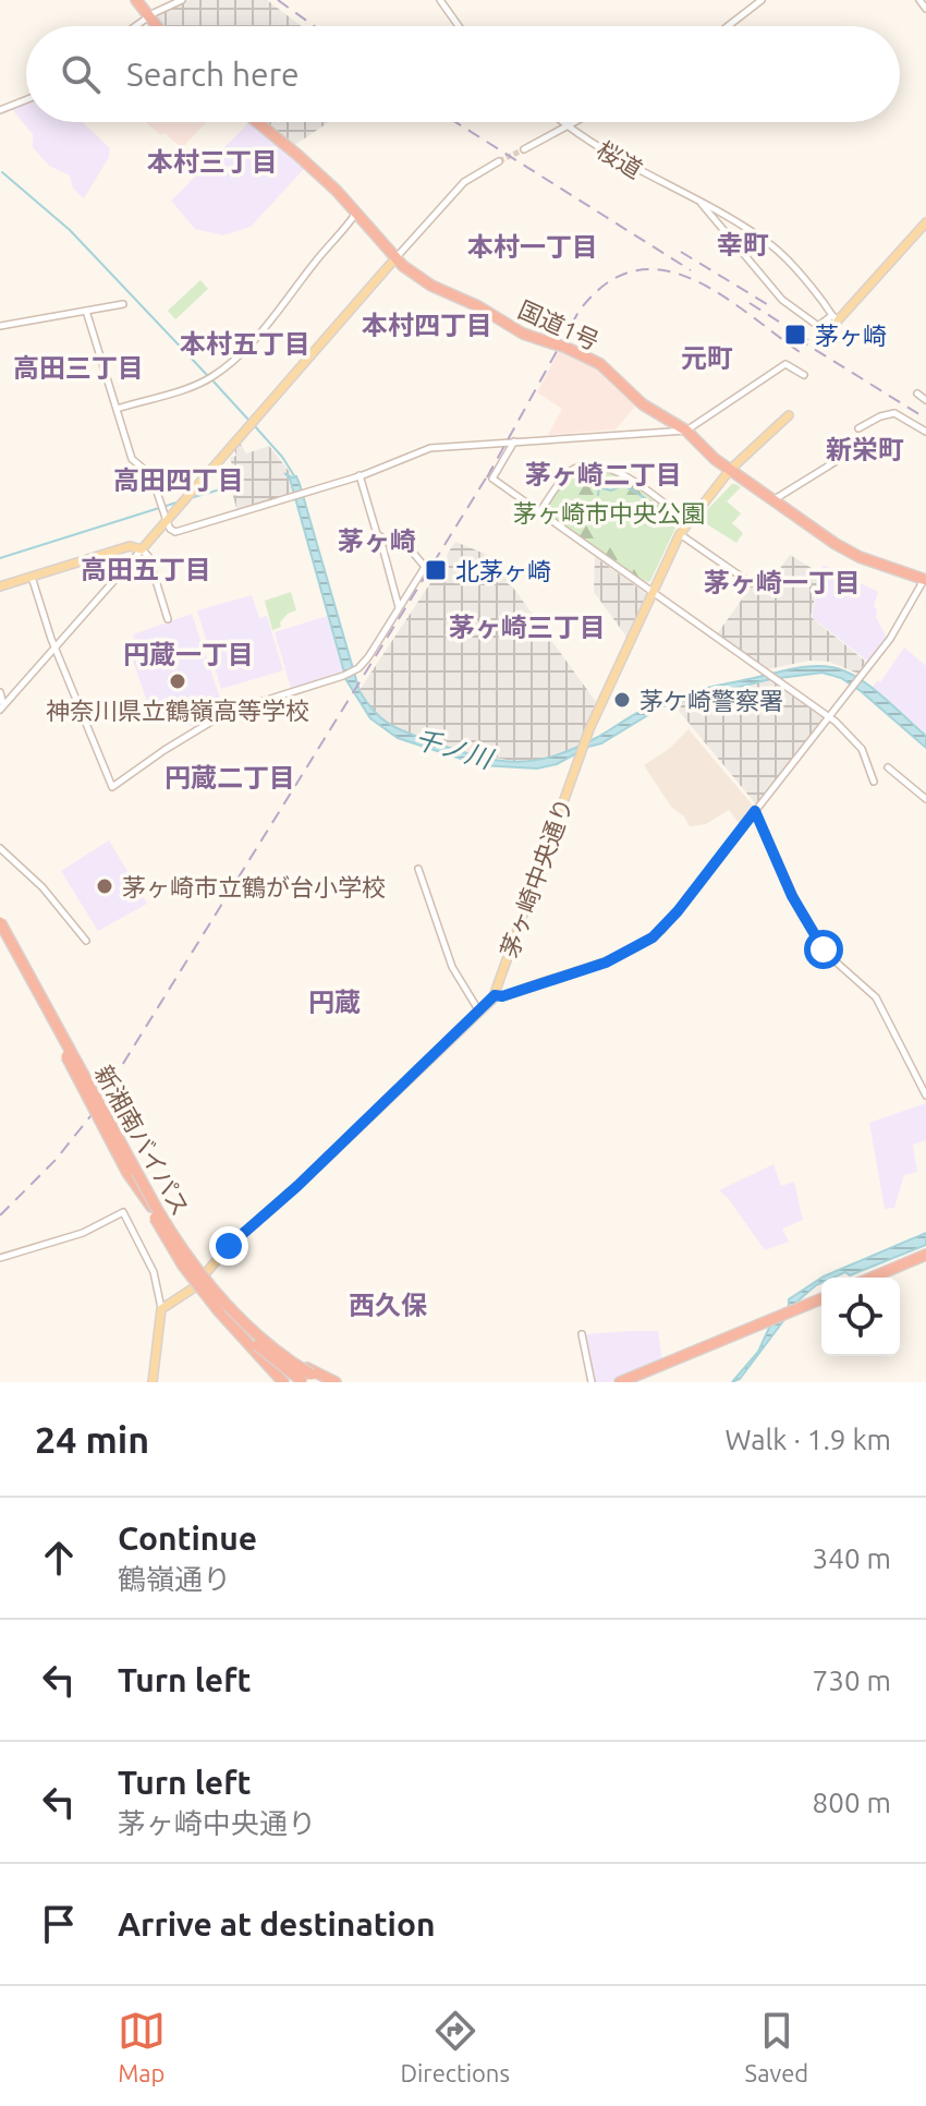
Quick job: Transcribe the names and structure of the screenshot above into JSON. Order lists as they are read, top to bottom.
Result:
{
  "streets": {
    "highway": ["国道1号", "新湘南バイパス"],
    "main road": ["茅ヶ崎中央通り"],
    "street": ["桜道"]
  },
  "crossings": [
    ["国道1号", "茅ヶ崎中央通り"]
  ],
  "districts": [
    "本村三丁目",
    "幸町",
    "本村一丁目",
    "本村四丁目",
    "本村五丁目",
    "元町",
    "高田三丁目",
    "新栄町",
    "茅ヶ崎二丁目",
    "高田四丁目",
    "茅ヶ崎",
    "高田五丁目",
    "茅ヶ崎一丁目",
    "茅ヶ崎三丁目",
    "円蔵一丁目",
    "円蔵二丁目",
    "円蔵",
    "西久保"
  ],
  "water": ["千ノ川"],
  "parks": ["茅ヶ崎市中央公園"],
  "places": {
    "transit": ["茅ヶ崎", "北茅ヶ崎"],
    "other": ["神奈川県立鶴嶺高等学校", "茅ケ崎警察署", "茅ヶ崎市立鶴が台小学校"]
  },
  "page": {
    "search": "Search here",
    "heading": ["24 min", "Walk · 1.9 km"],
    "list": [
      ["Continue", "鶴嶺通り", "340 m"],
      ["Turn left", "730 m"],
      ["Turn left", "茅ヶ崎中央通り", "800 m"],
      "Arrive at destination"
    ],
    "nav": ["Map", "Directions", "Saved"]
  }
}
